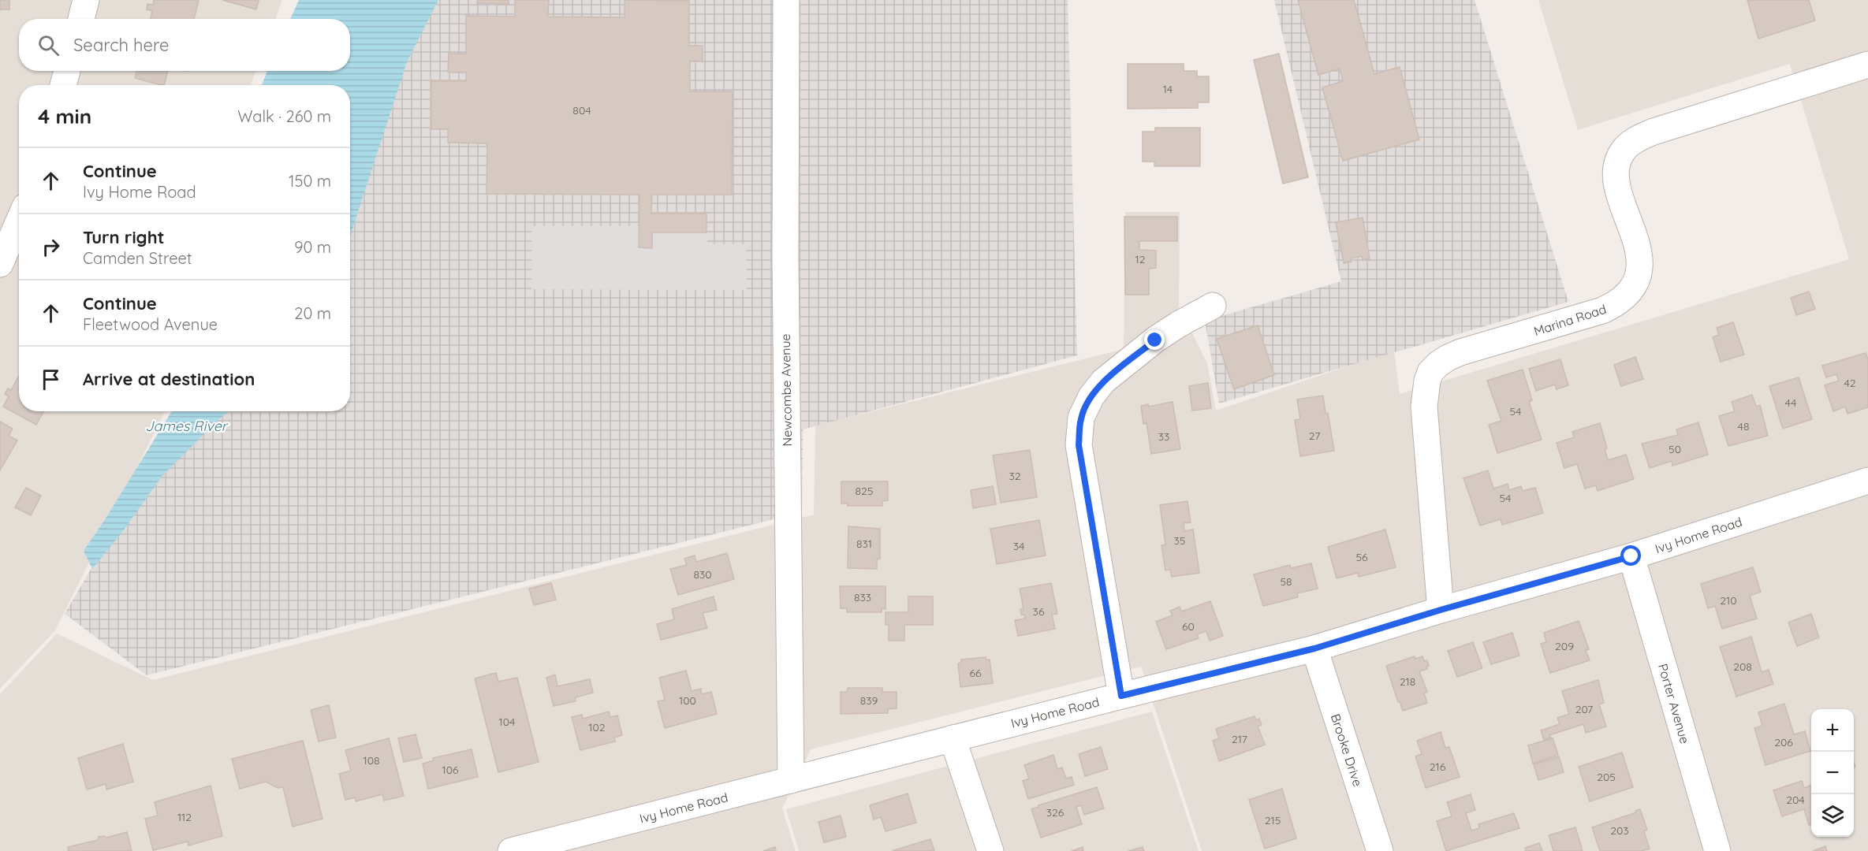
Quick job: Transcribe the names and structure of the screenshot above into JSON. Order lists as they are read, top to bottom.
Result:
{
  "streets": {
    "street": [
      "Marina Road",
      "Newcombe Avenue",
      "Ivy Home Road",
      "Porter Avenue",
      "Brooke Drive"
    ]
  },
  "crossings": [
    ["Marina Road", "Ivy Home Road"],
    ["Newcombe Avenue", "Ivy Home Road"],
    ["Ivy Home Road", "Porter Avenue"],
    ["Ivy Home Road", "Brooke Drive"]
  ],
  "water": ["James River"],
  "house_numbers": [
    "14",
    "804",
    "12",
    "42",
    "44",
    "54",
    "48",
    "27",
    "33",
    "50",
    "32",
    "825",
    "54",
    "35",
    "831",
    "34",
    "56",
    "830",
    "58",
    "833",
    "210",
    "36",
    "60",
    "209",
    "208",
    "66",
    "218",
    "100",
    "839",
    "207",
    "104",
    "102",
    "217",
    "206",
    "108",
    "216",
    "106",
    "205",
    "204",
    "326",
    "112",
    "215",
    "203"
  ],
  "page": {
    "search": "Search here",
    "heading": ["4 min", "Walk · 260 m"],
    "list": [
      ["Continue", "Ivy Home Road", "150 m"],
      ["Turn right", "Camden Street", "90 m"],
      ["Continue", "Fleetwood Avenue", "20 m"],
      "Arrive at destination"
    ],
    "map_buttons": ["+", "−"]
  }
}
